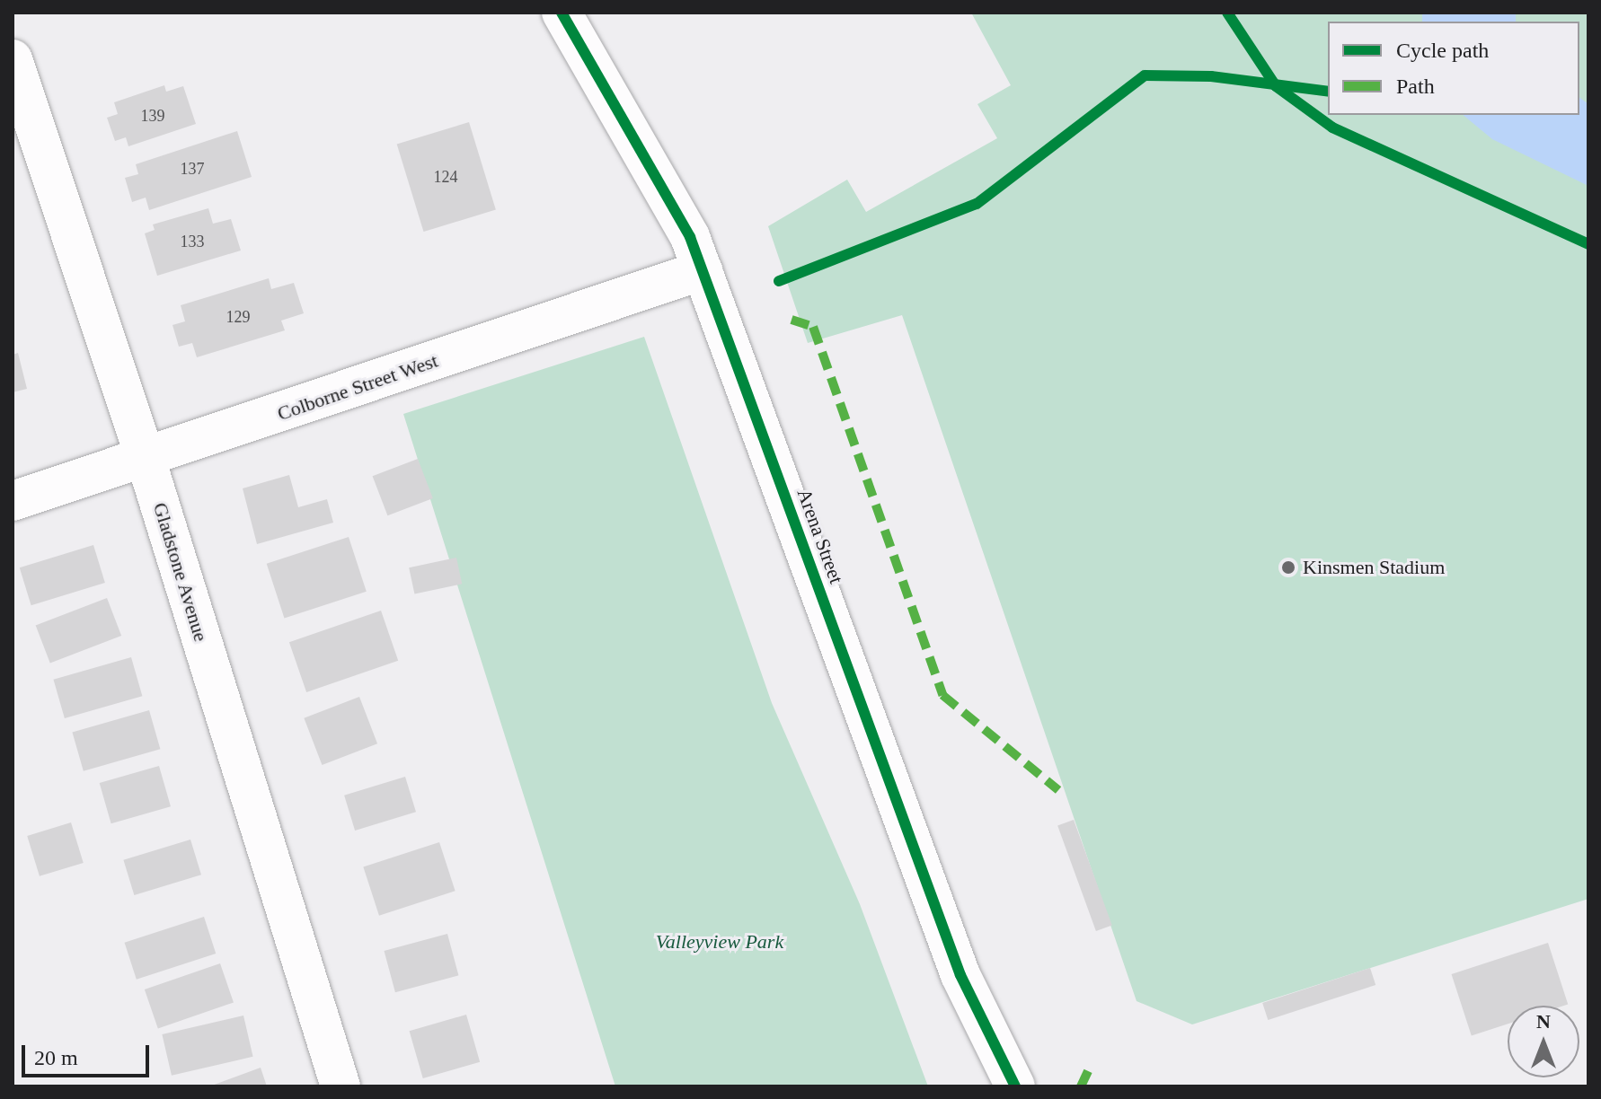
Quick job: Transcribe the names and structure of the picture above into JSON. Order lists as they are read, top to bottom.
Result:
{
  "streets": {
    "street": ["Colborne Street West", "Arena Street", "Gladstone Avenue"]
  },
  "crossings": [
    ["Colborne Street West", "Arena Street"],
    ["Colborne Street West", "Gladstone Avenue"]
  ],
  "parks": ["Valleyview Park"],
  "places": ["Kinsmen Stadium"],
  "house_numbers": [
    "139",
    "137",
    "124",
    "133",
    "129"
  ],
  "legend": ["Cycle path", "Path"],
  "scale_bar": "20 m",
  "north": "top"
}
